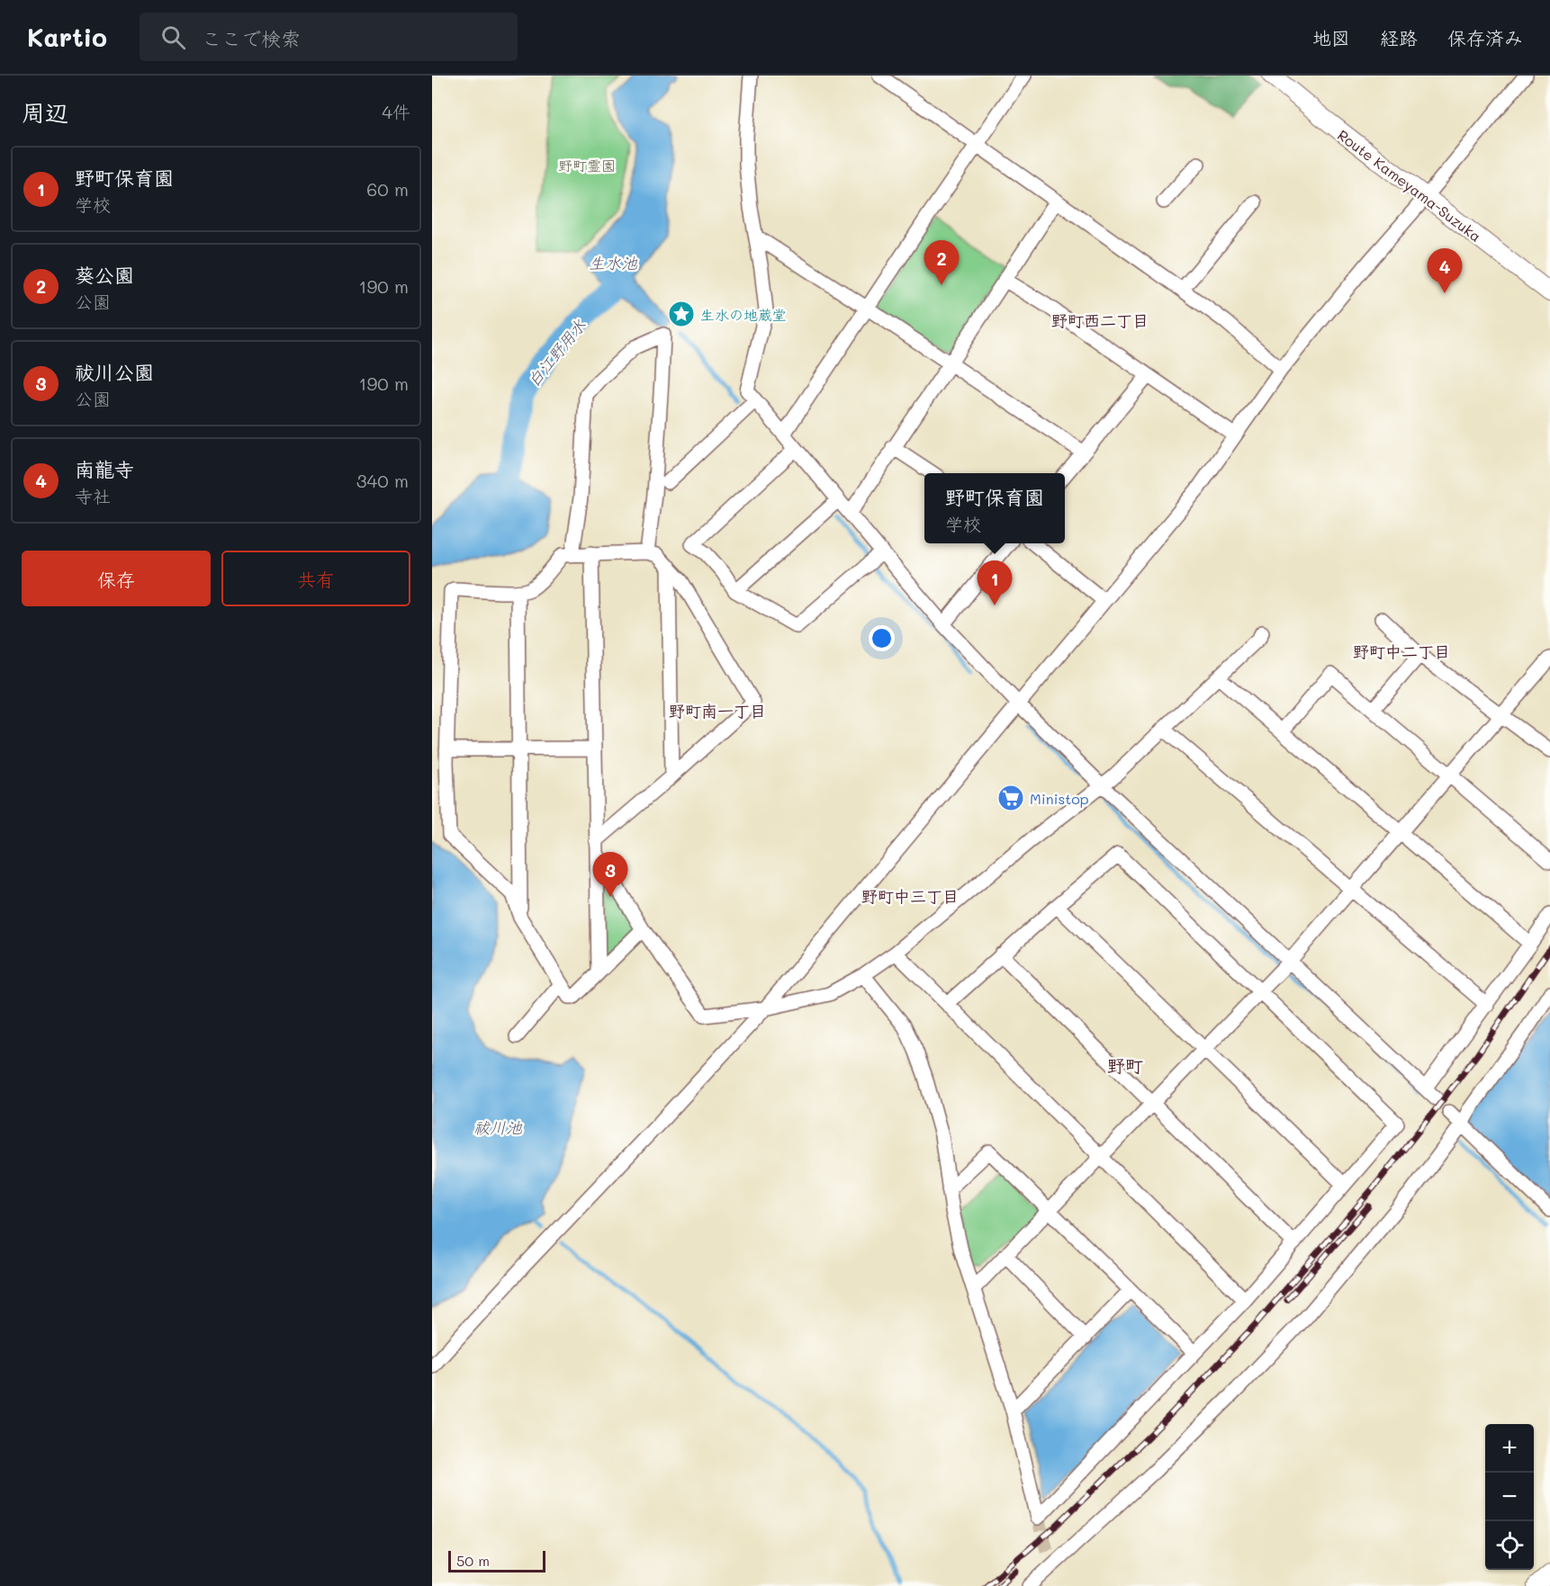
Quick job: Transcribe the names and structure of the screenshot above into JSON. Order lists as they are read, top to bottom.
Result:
{
  "streets": {
    "main road": ["Route Kameyama-Suzuka"]
  },
  "districts": [
    "野町西二丁目",
    "野町中二丁目",
    "野町南一丁目",
    "野町中三丁目",
    "野町"
  ],
  "water": ["生水池", "白江野用水", "祓川池"],
  "parks": ["野町霊園"],
  "places": {
    "place": ["生水の地蔵堂"],
    "supermarket": ["Ministop"]
  },
  "scale_bar": "50 m",
  "page": {
    "header": "Kartio",
    "search": "ここで検索",
    "nav": ["地図", "経路", "保存済み"],
    "heading": ["周辺", "4件"],
    "list": [
      {
        "mark": "1",
        "name": "野町保育園",
        "note": "学校",
        "value": "60 m"
      },
      {
        "mark": "2",
        "name": "葵公園",
        "note": "公園",
        "value": "190 m"
      },
      {
        "mark": "3",
        "name": "祓川公園",
        "note": "公園",
        "value": "190 m"
      },
      {
        "mark": "4",
        "name": "南龍寺",
        "note": "寺社",
        "value": "340 m"
      }
    ],
    "pins": [
      "2",
      "4",
      "1",
      "3"
    ],
    "popup": ["野町保育園", "学校"],
    "buttons": ["保存", "共有"],
    "map_buttons": ["+", "−"],
    "scale": "50 m"
  }
}
